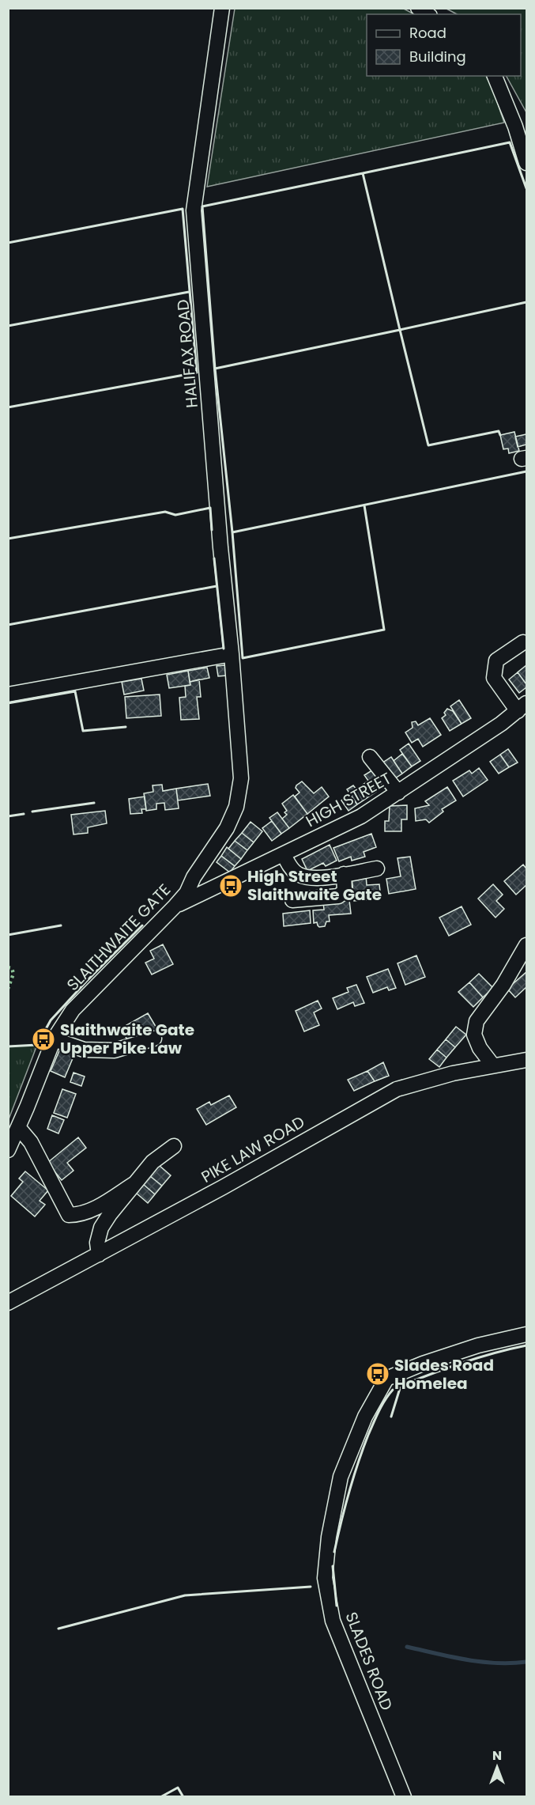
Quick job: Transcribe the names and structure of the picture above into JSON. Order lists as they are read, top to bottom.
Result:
{
  "streets": {
    "street": [
      "HALIFAX ROAD",
      "HIGH STREET",
      "SLAITHWAITE GATE",
      "PIKE LAW ROAD",
      "SLADES ROAD"
    ]
  },
  "crossings": [
    ["HALIFAX ROAD", "SLAITHWAITE GATE"],
    ["HIGH STREET", "SLAITHWAITE GATE"]
  ],
  "places": {
    "bus stop": ["High Street Slaithwaite Gate", "Slaithwaite Gate Upper Pike Law", "Slades Road Homelea"]
  },
  "legend": ["Road", "Building"],
  "north": "top"
}
